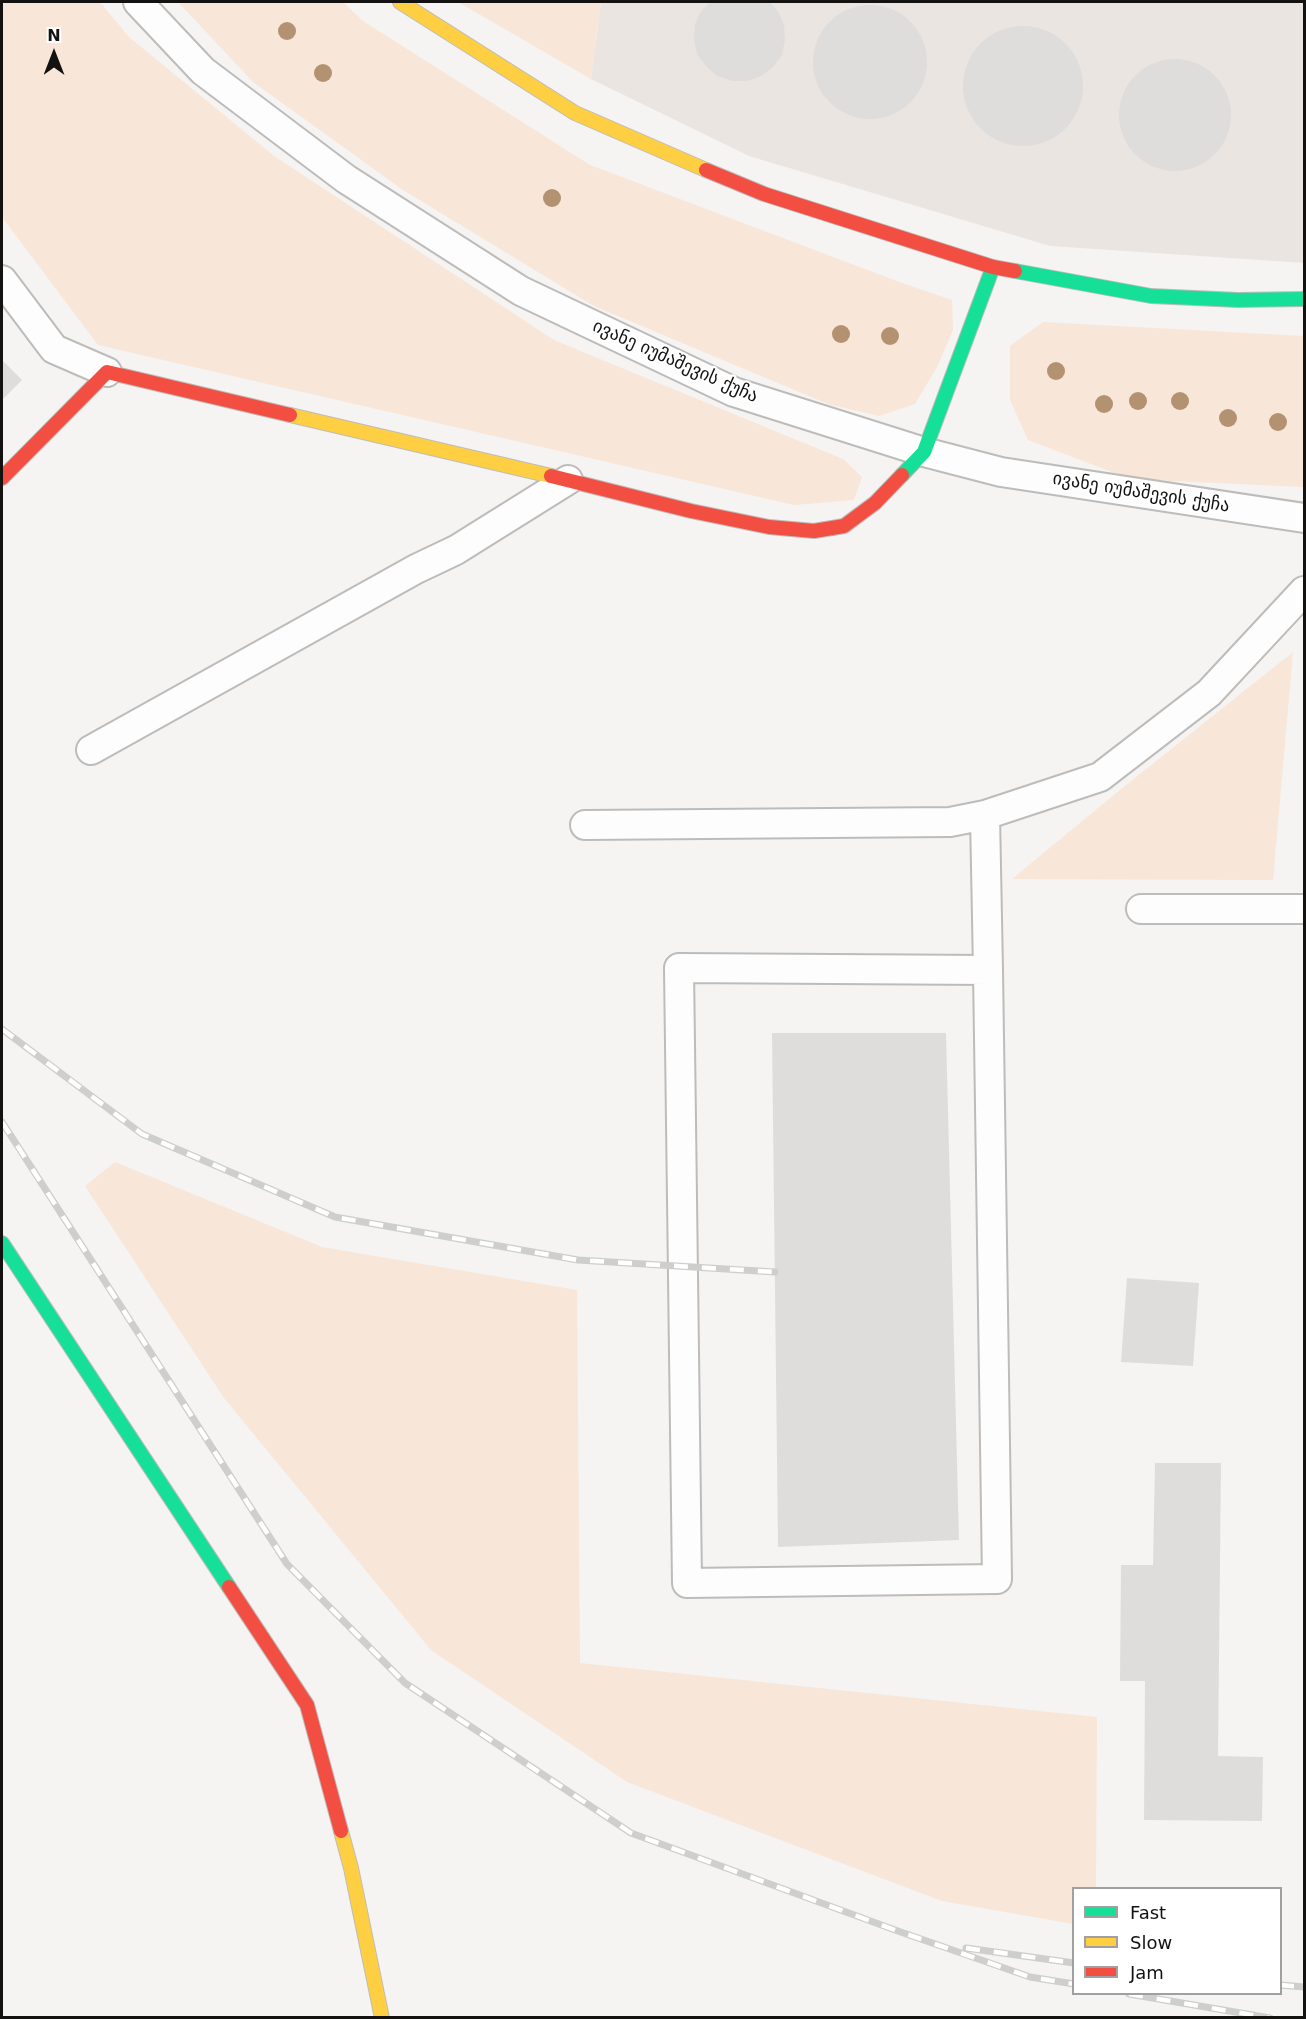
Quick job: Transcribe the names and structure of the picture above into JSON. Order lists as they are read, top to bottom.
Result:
{
  "streets": {
    "lane": ["ივანე იუმაშევის ქუჩა"]
  },
  "legend": ["Fast", "Slow", "Jam"],
  "north": "top"
}
